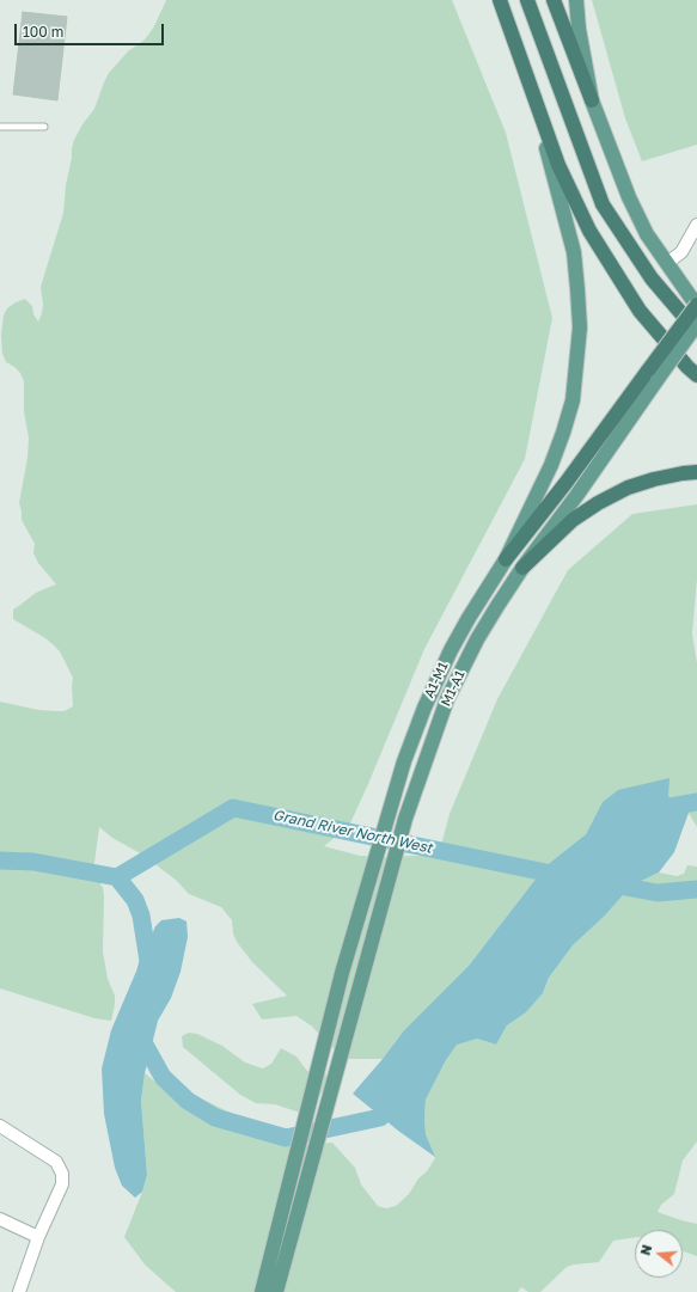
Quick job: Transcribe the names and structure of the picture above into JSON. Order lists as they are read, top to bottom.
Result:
{
  "streets": {
    "main road": ["A1-M1", "M1-A1"]
  },
  "water": ["Grand River North West"],
  "scale_bar": "100 m",
  "north": "left"
}
